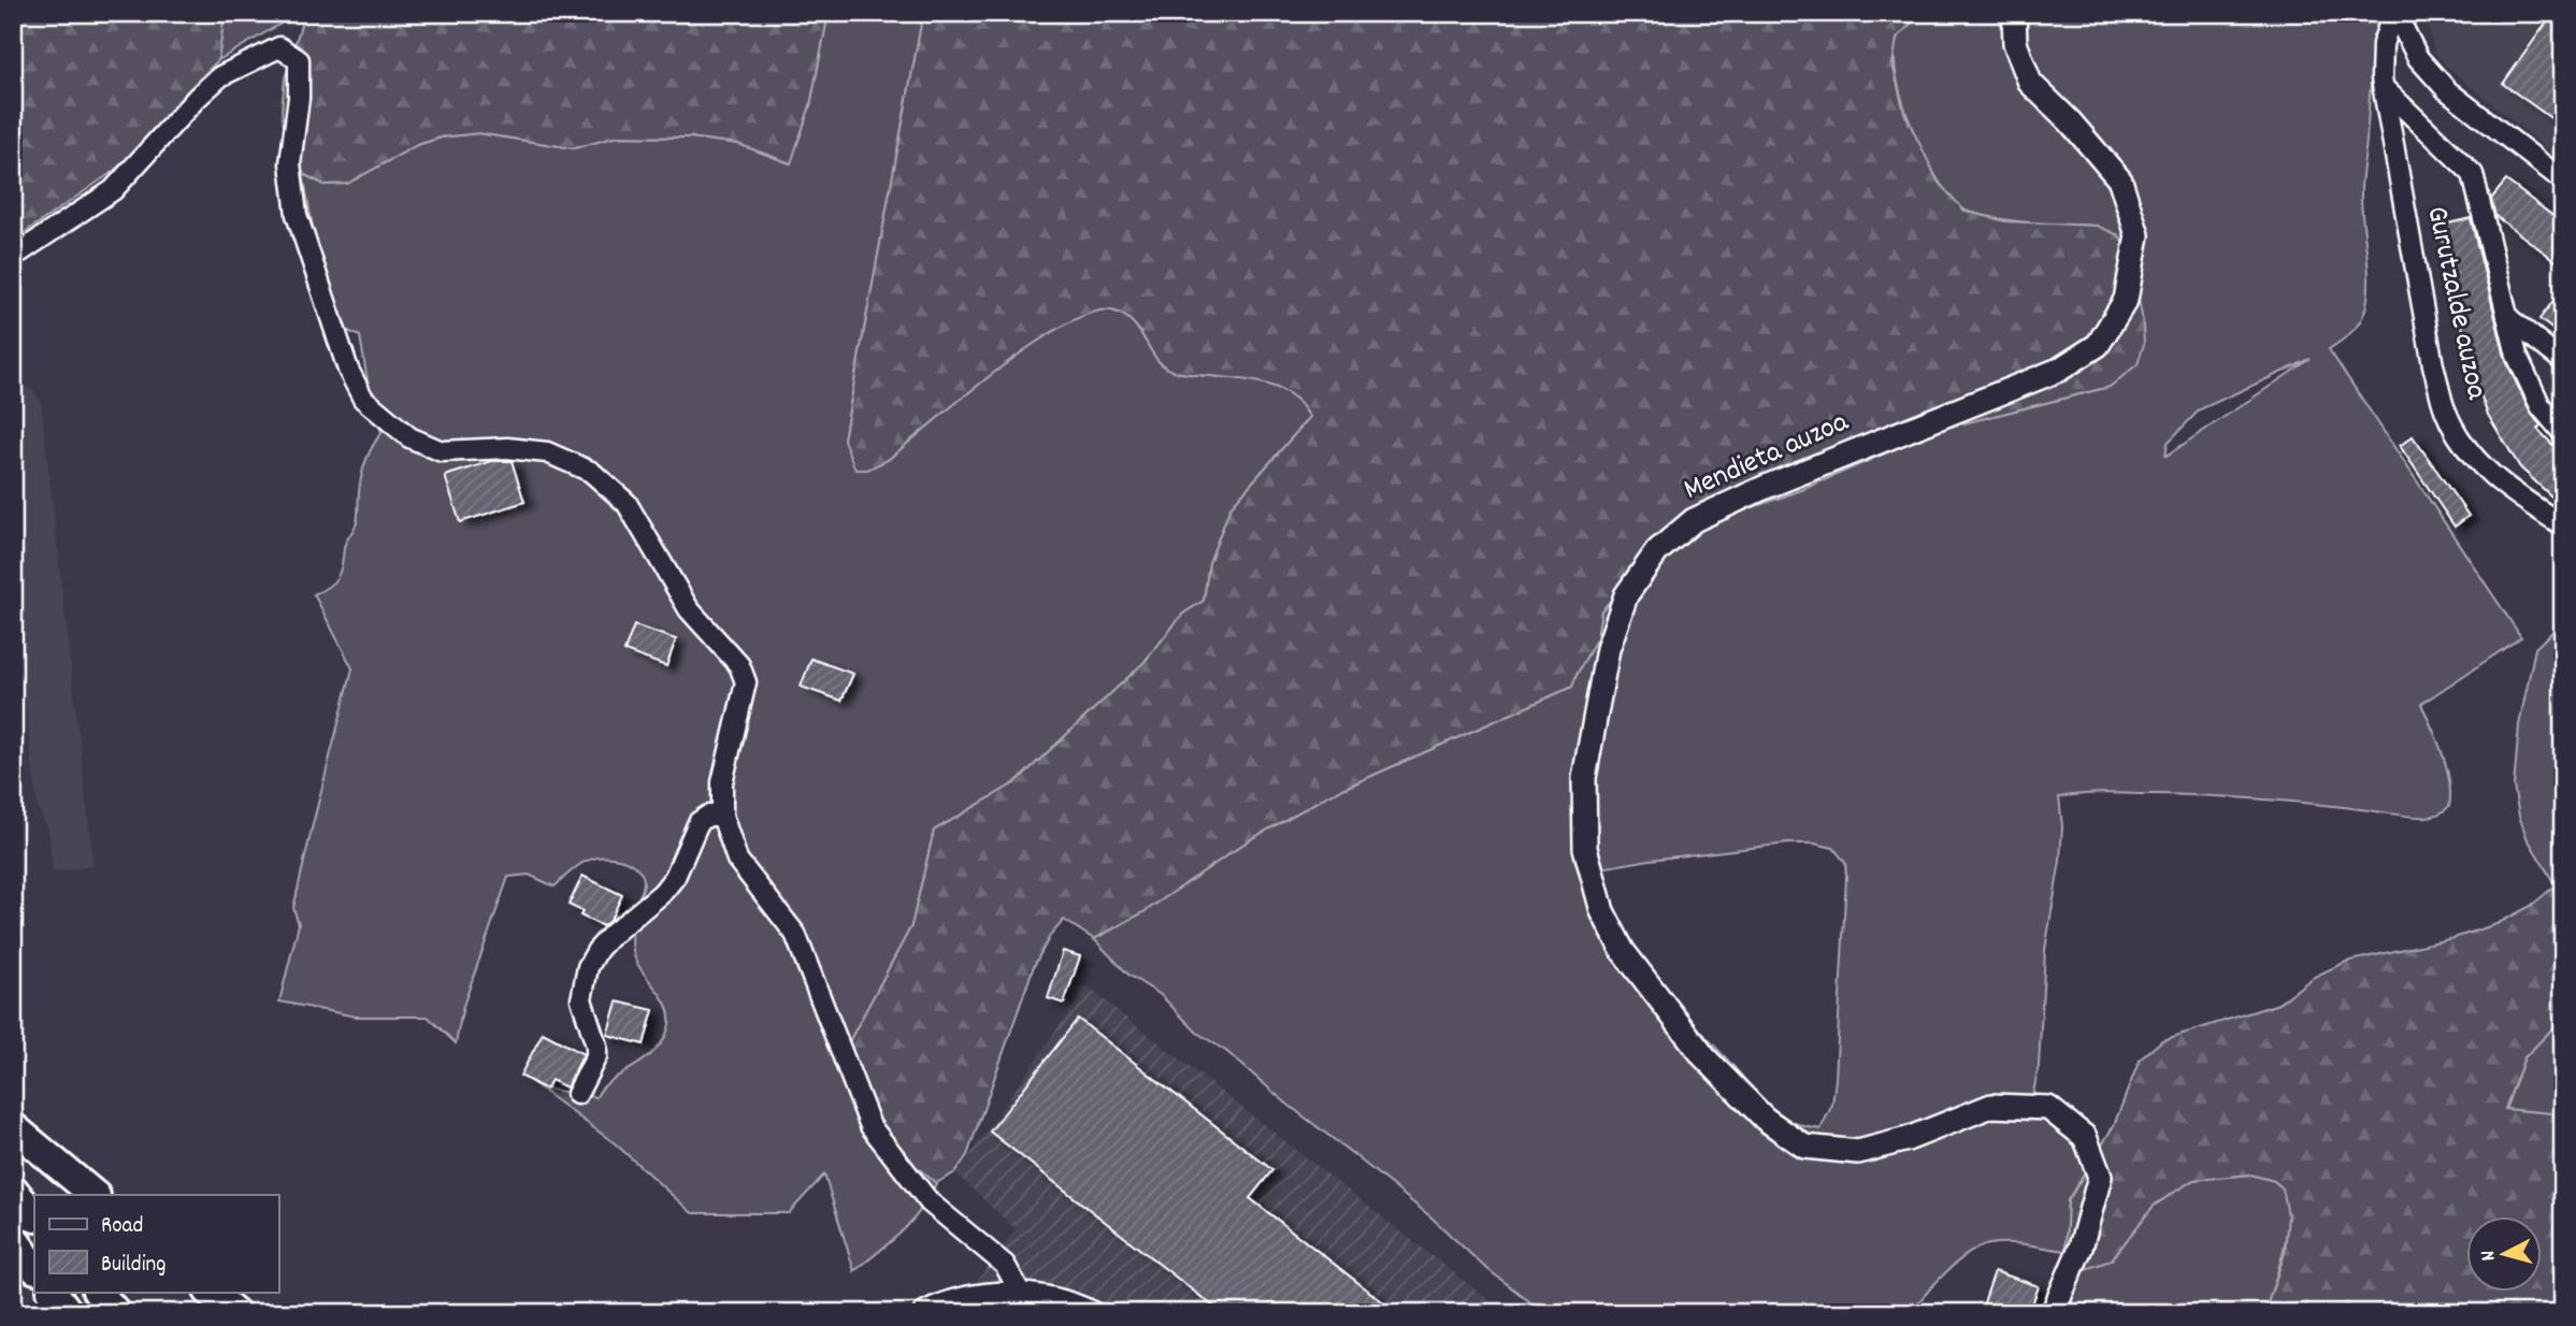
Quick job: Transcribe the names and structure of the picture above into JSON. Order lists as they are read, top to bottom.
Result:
{
  "streets": {
    "street": ["Gurutzalde auzoa", "Mendieta auzoa"]
  },
  "legend": ["Road", "Building"],
  "north": "left"
}
